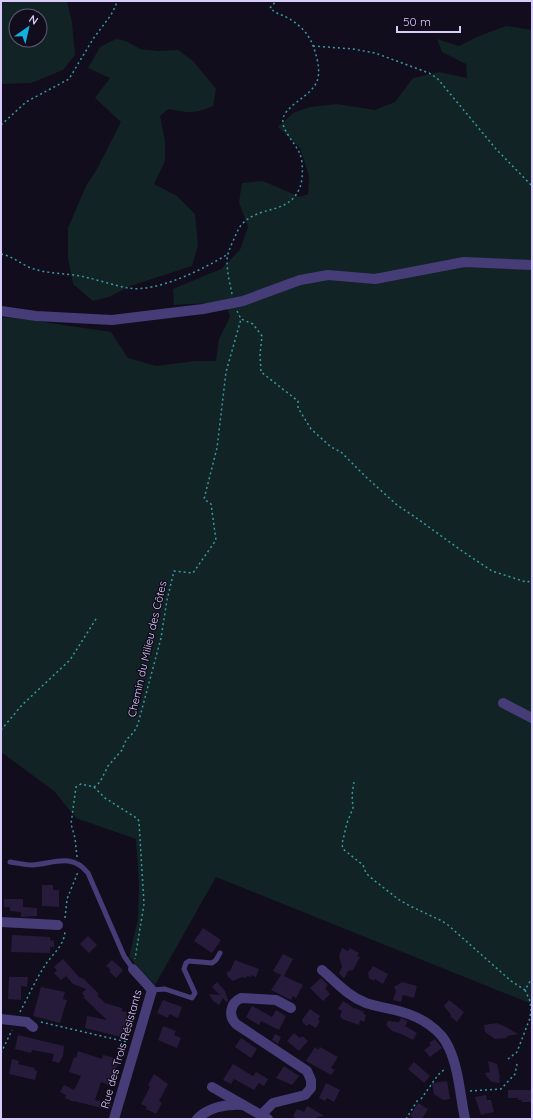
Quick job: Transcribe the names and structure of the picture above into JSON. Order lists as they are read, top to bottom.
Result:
{
  "streets": {
    "street": ["Rue des Trois Résistants"],
    "path": ["Chemin du Milieu des Côtes"]
  },
  "scale_bar": "50 m",
  "north": "top right"
}
